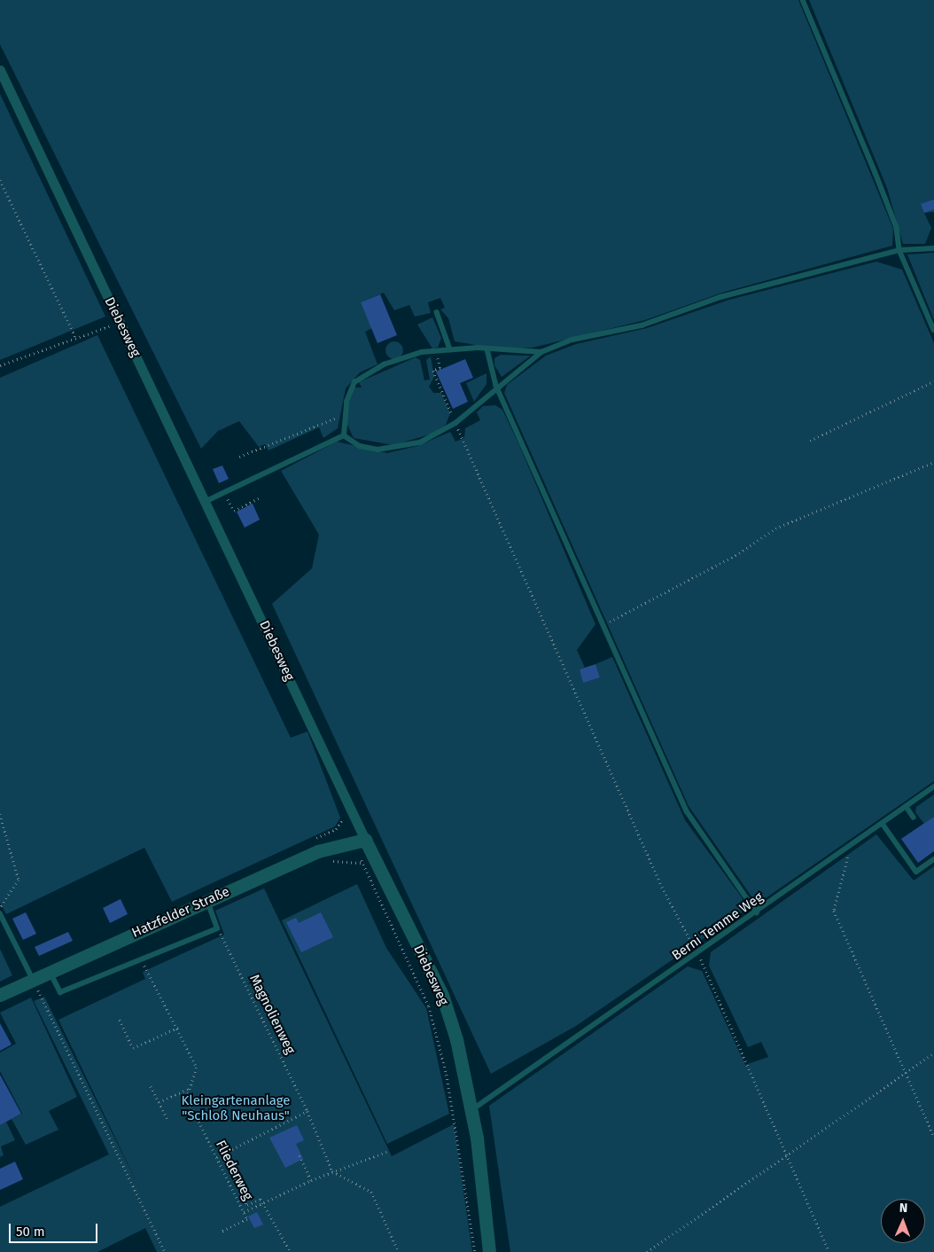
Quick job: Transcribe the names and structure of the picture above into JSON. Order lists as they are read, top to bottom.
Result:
{
  "streets": {
    "street": ["Diebesweg", "Hatzfelder Straße"],
    "lane": ["Berni Temme Weg"],
    "path": ["Magnolienweg", "Fliederweg"]
  },
  "crossings": [
    ["Diebesweg", "Hatzfelder Straße"],
    ["Diebesweg", "Berni Temme Weg"]
  ],
  "parks": ["Kleingartenanlage \"Schloß Neuhaus\""],
  "scale_bar": "50 m",
  "north": "top"
}
